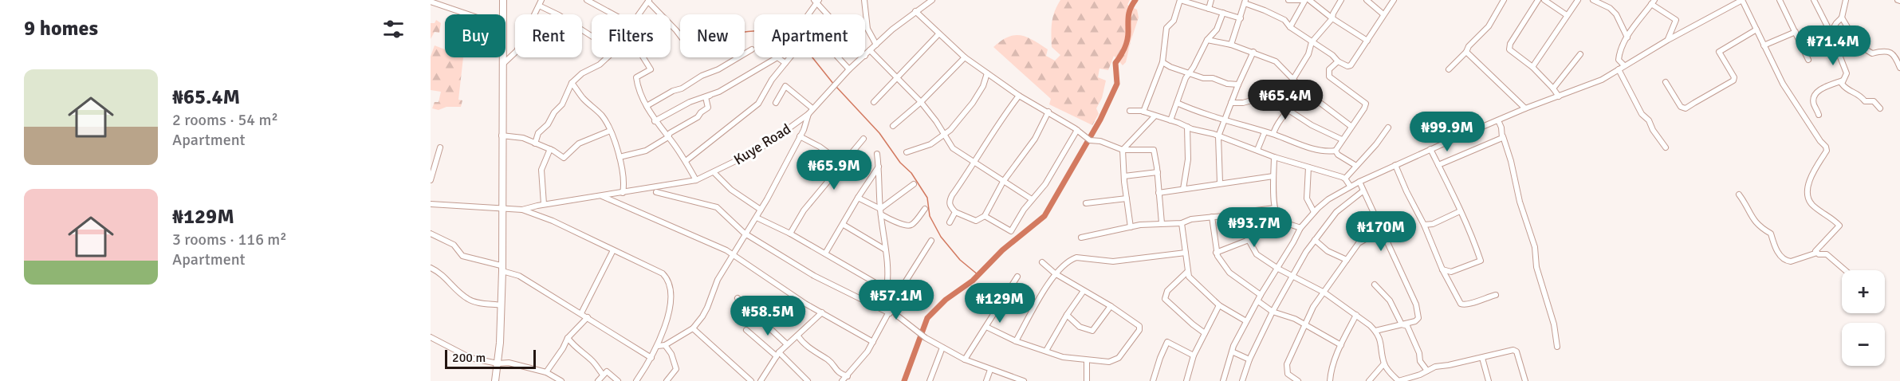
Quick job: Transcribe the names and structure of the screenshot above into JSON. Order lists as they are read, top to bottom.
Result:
{
  "streets": {
    "street": ["Kuye Road"]
  },
  "scale_bar": "200 m",
  "page": {
    "heading": "9 homes",
    "chip": [
      "Buy",
      "Rent",
      "Filters",
      "New",
      "Apartment"
    ],
    "price": [
      "₦71.4M",
      "₦65.4M",
      "₦99.9M",
      "₦65.9M",
      "₦93.7M",
      "₦170M",
      "₦57.1M",
      "₦129M",
      "₦58.5M"
    ],
    "list": [
      {
        "name": "₦65.4M",
        "note": "2 rooms · 54 m² · Apartment"
      },
      {
        "name": "₦129M",
        "note": "3 rooms · 116 m² · Apartment"
      }
    ],
    "map_buttons": ["+", "−"],
    "scale": "200 m"
  }
}
